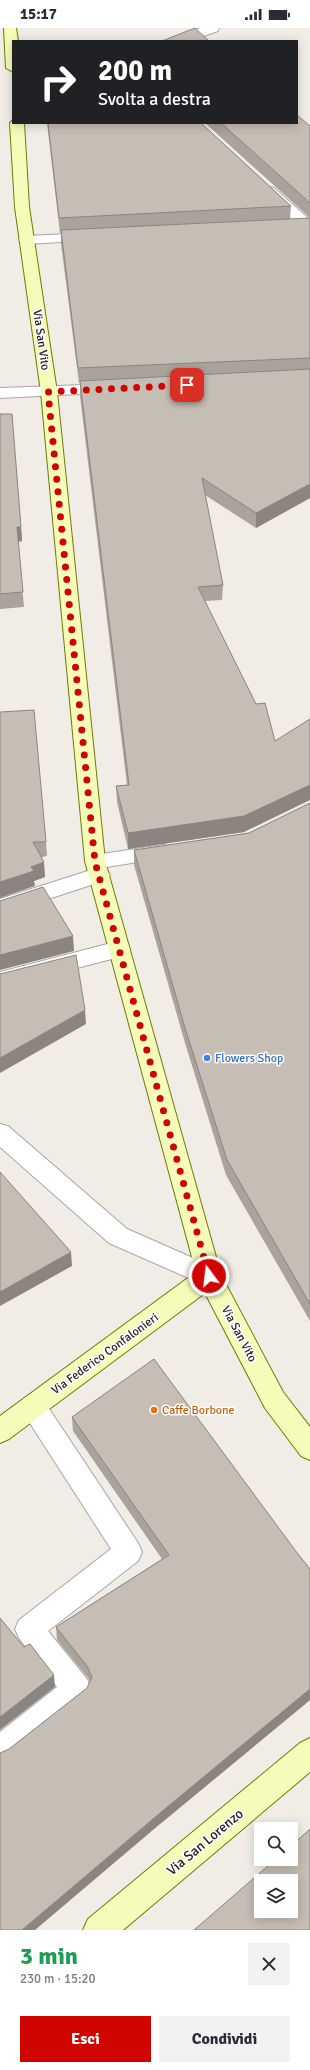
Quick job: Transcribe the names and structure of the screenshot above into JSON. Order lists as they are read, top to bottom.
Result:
{
  "streets": {
    "street": ["Via San Vito", "Via Federico Confalonieri", "Via San Lorenzo"]
  },
  "crossings": [
    ["Via San Vito", "Via Federico Confalonieri"]
  ],
  "places": ["Flowers Shop", "Caffe Borbone"],
  "page": {
    "status": "15:17",
    "turn": ["200 m", "Svolta a destra"],
    "heading": ["3 min", "230 m · 15:20"],
    "buttons": ["Esci", "Condividi"]
  }
}
